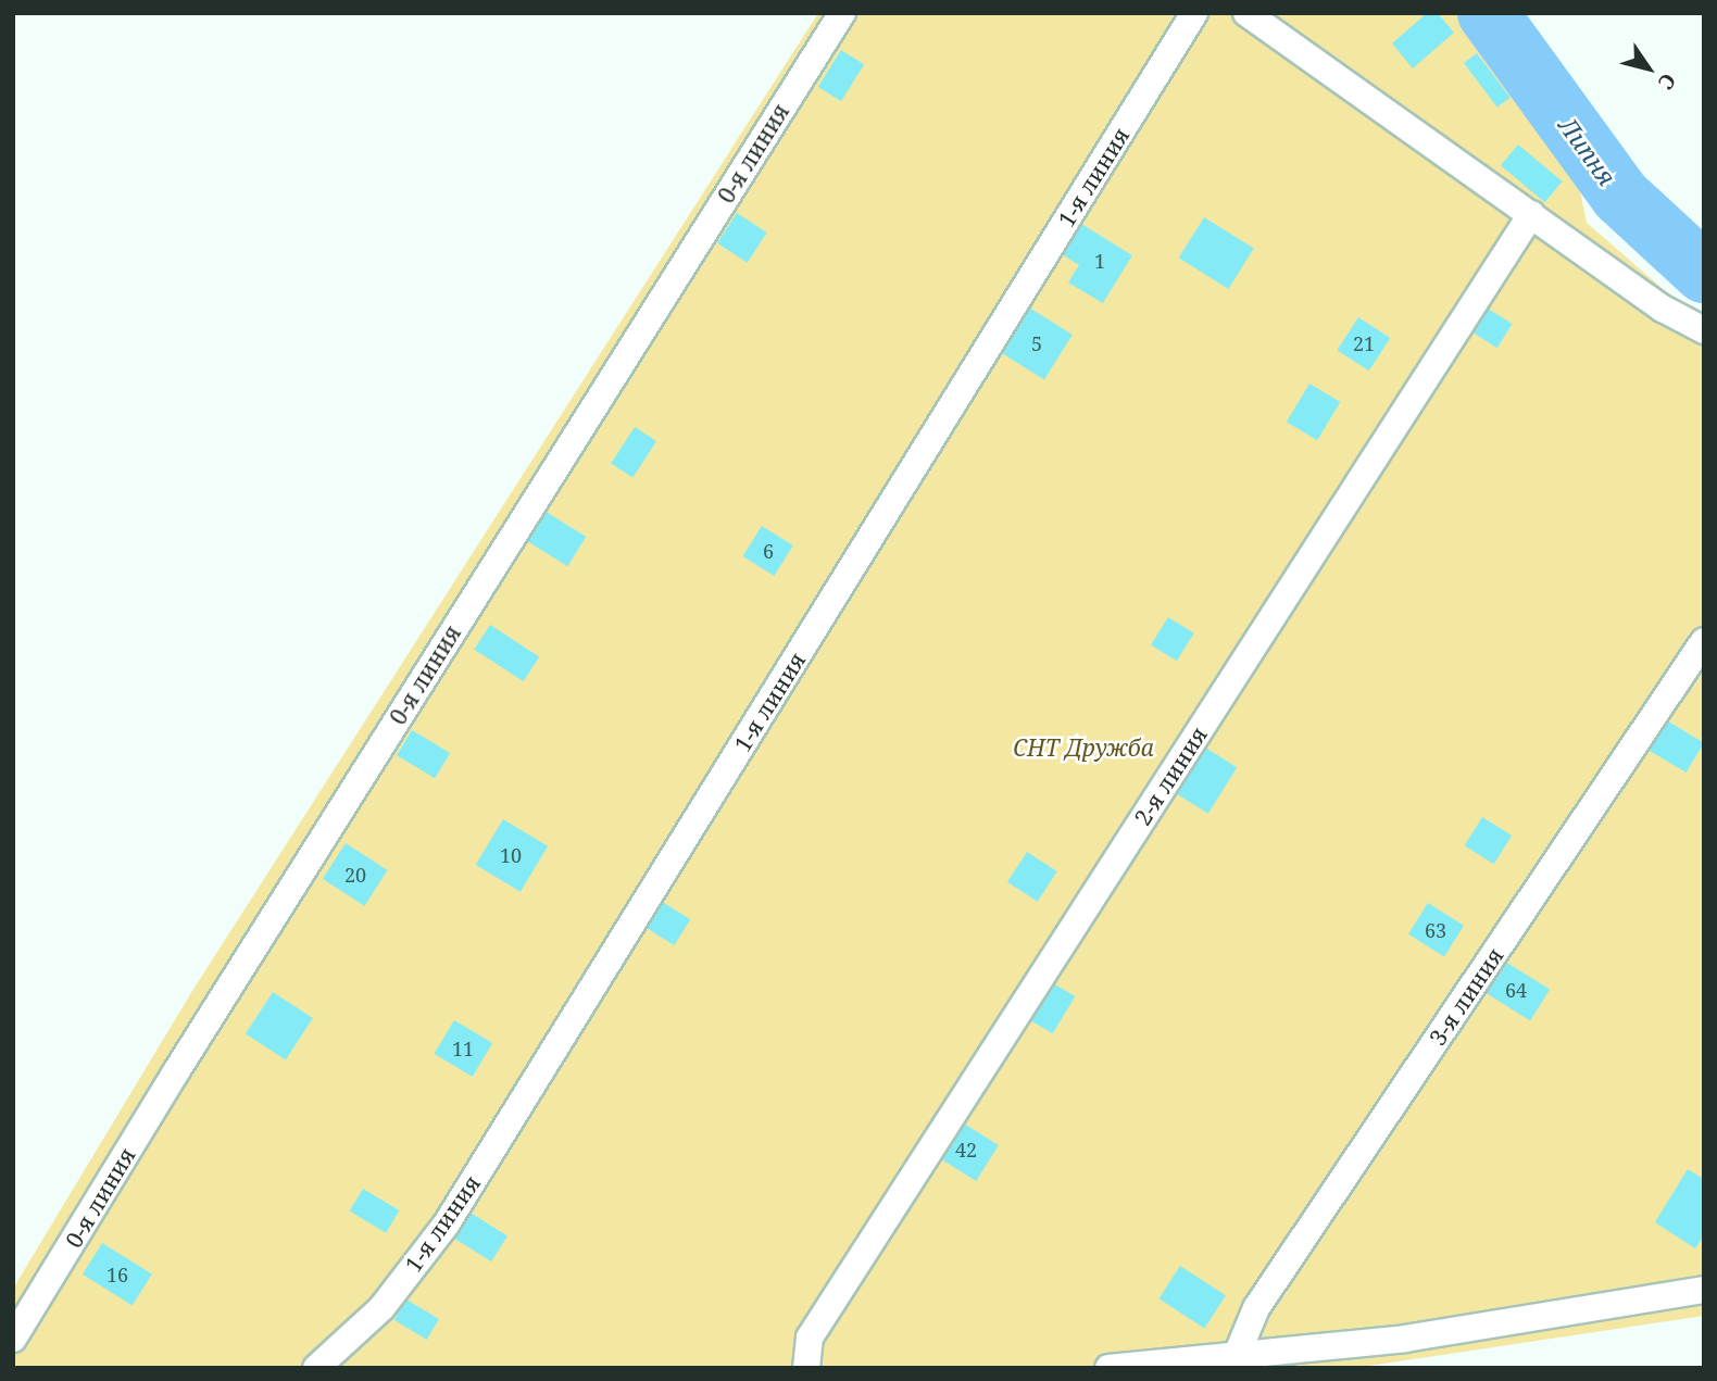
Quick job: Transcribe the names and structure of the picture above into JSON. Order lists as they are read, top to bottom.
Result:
{
  "streets": {
    "street": [
      "0-я линия",
      "1-я линия",
      "2-я линия",
      "3-я линия"
    ]
  },
  "water": ["Липня"],
  "parks": ["СНТ Дружба"],
  "house_numbers": [
    "1",
    "5",
    "21",
    "6",
    "10",
    "20",
    "63",
    "64",
    "11",
    "42",
    "16"
  ],
  "north": "bottom right"
}
